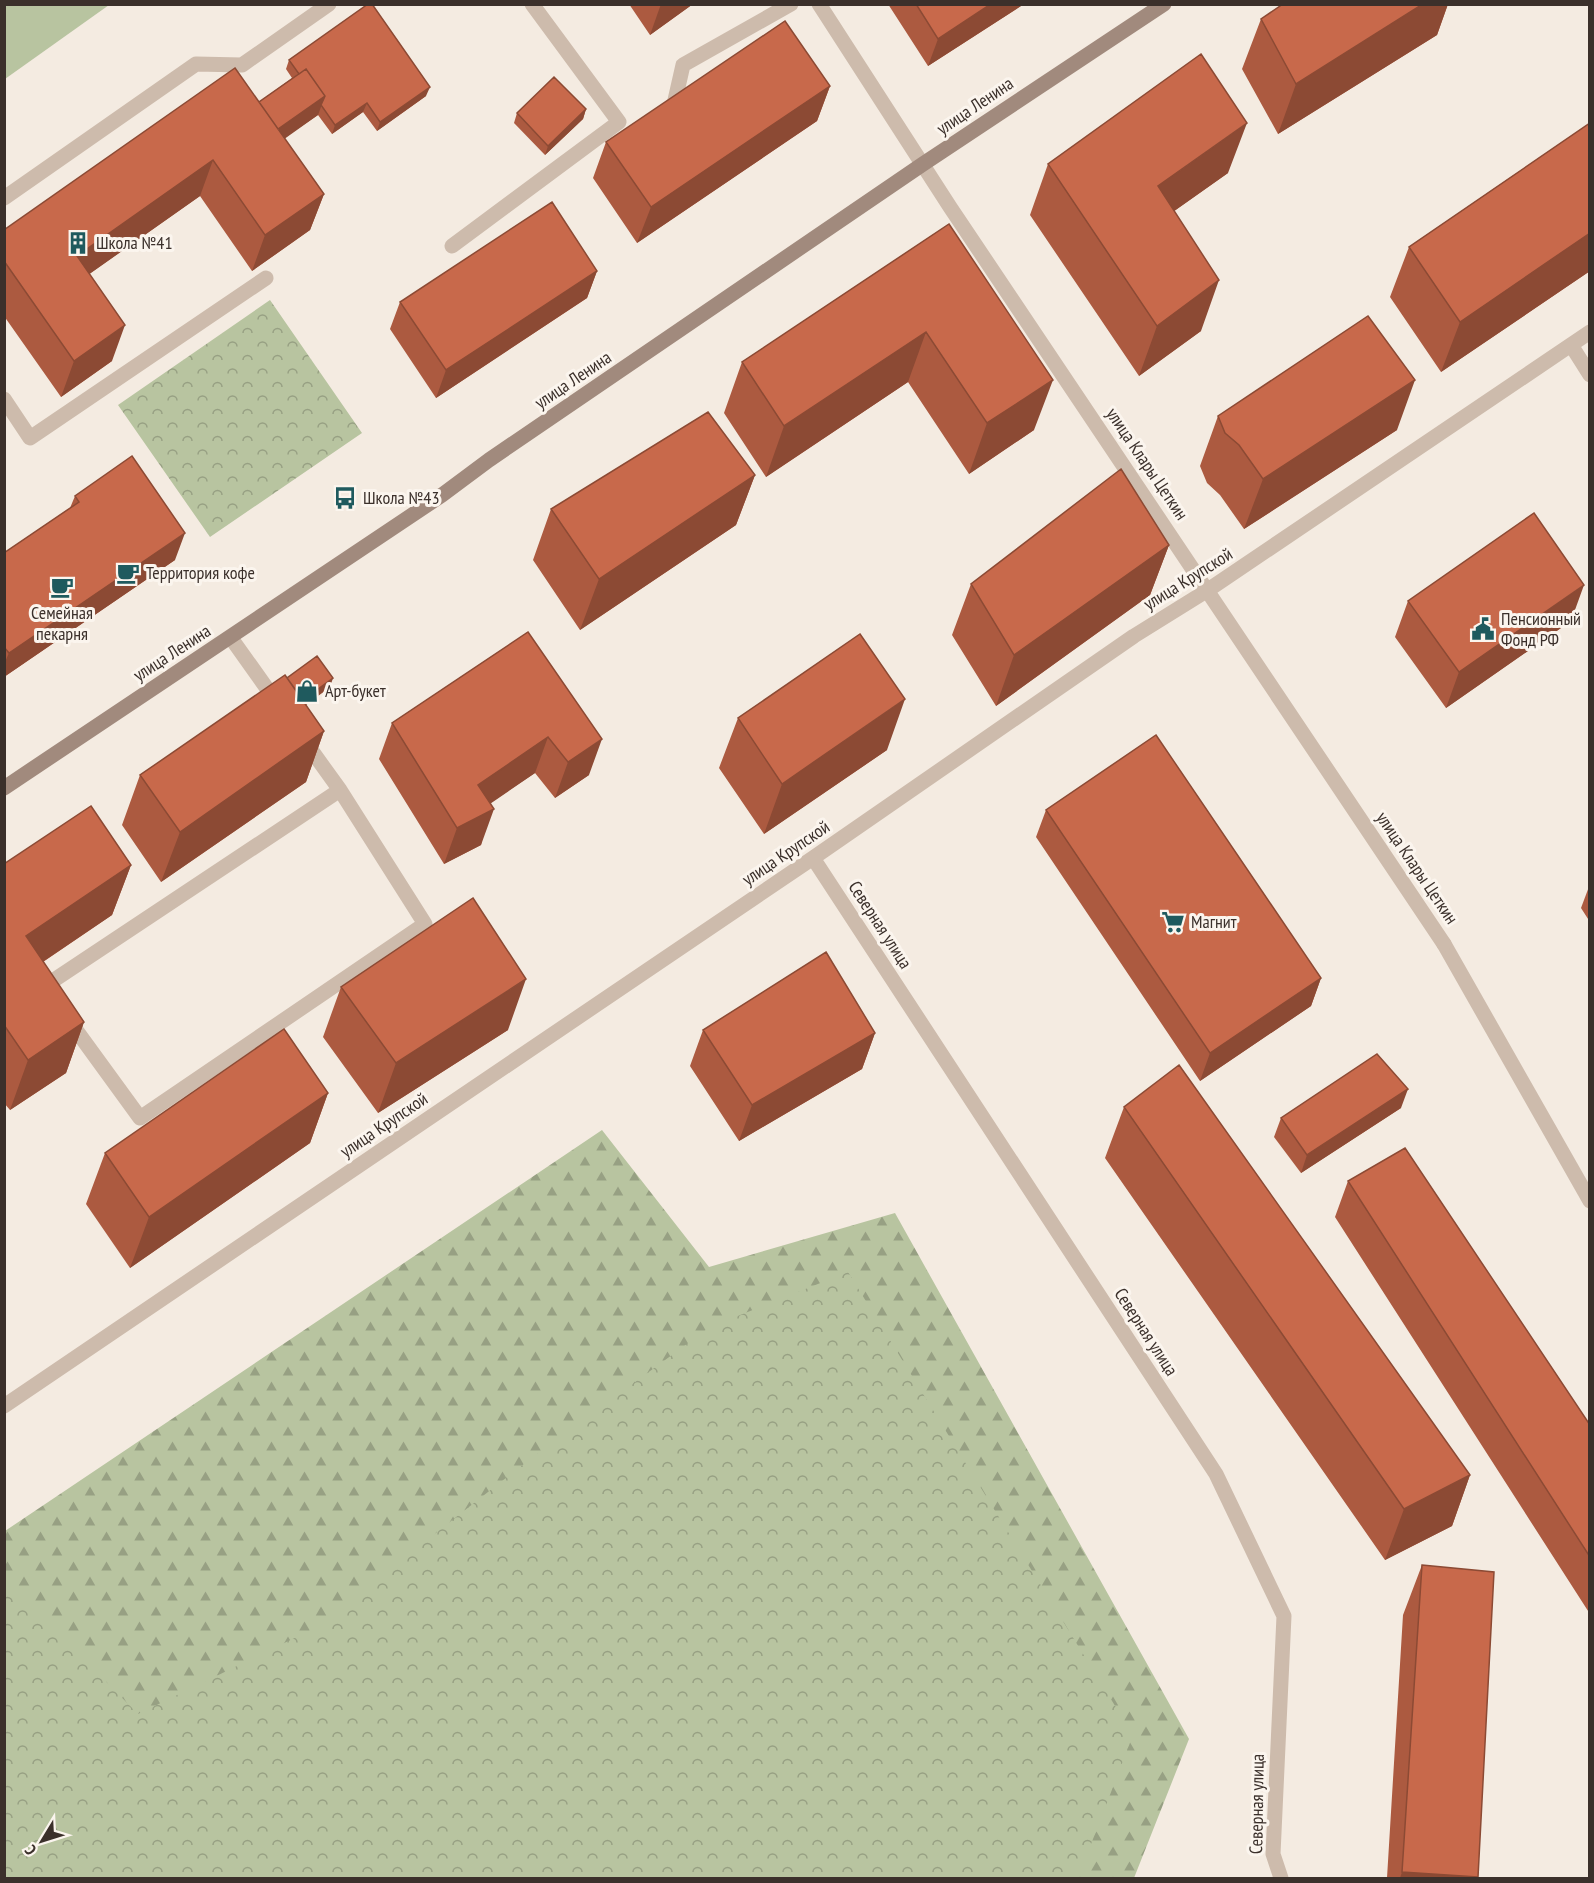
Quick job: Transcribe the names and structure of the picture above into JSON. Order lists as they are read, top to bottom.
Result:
{
  "streets": {
    "main road": ["улица Ленина"],
    "street": ["улица Клары Цеткин", "улица Крупской", "Северная улица"]
  },
  "crossings": [
    ["улица Ленина", "улица Клары Цеткин"],
    ["улица Клары Цеткин", "улица Крупской"],
    ["улица Крупской", "Северная улица"]
  ],
  "places": {
    "building": ["Школа №41"],
    "bus stop": ["Школа №43"],
    "cafe": ["Территория кофе", "Семейная пекарня"],
    "public building": ["Пенсионный Фонд РФ"],
    "shop": ["Арт-букет"],
    "supermarket": ["Магнит"]
  },
  "north": "bottom left"
}
